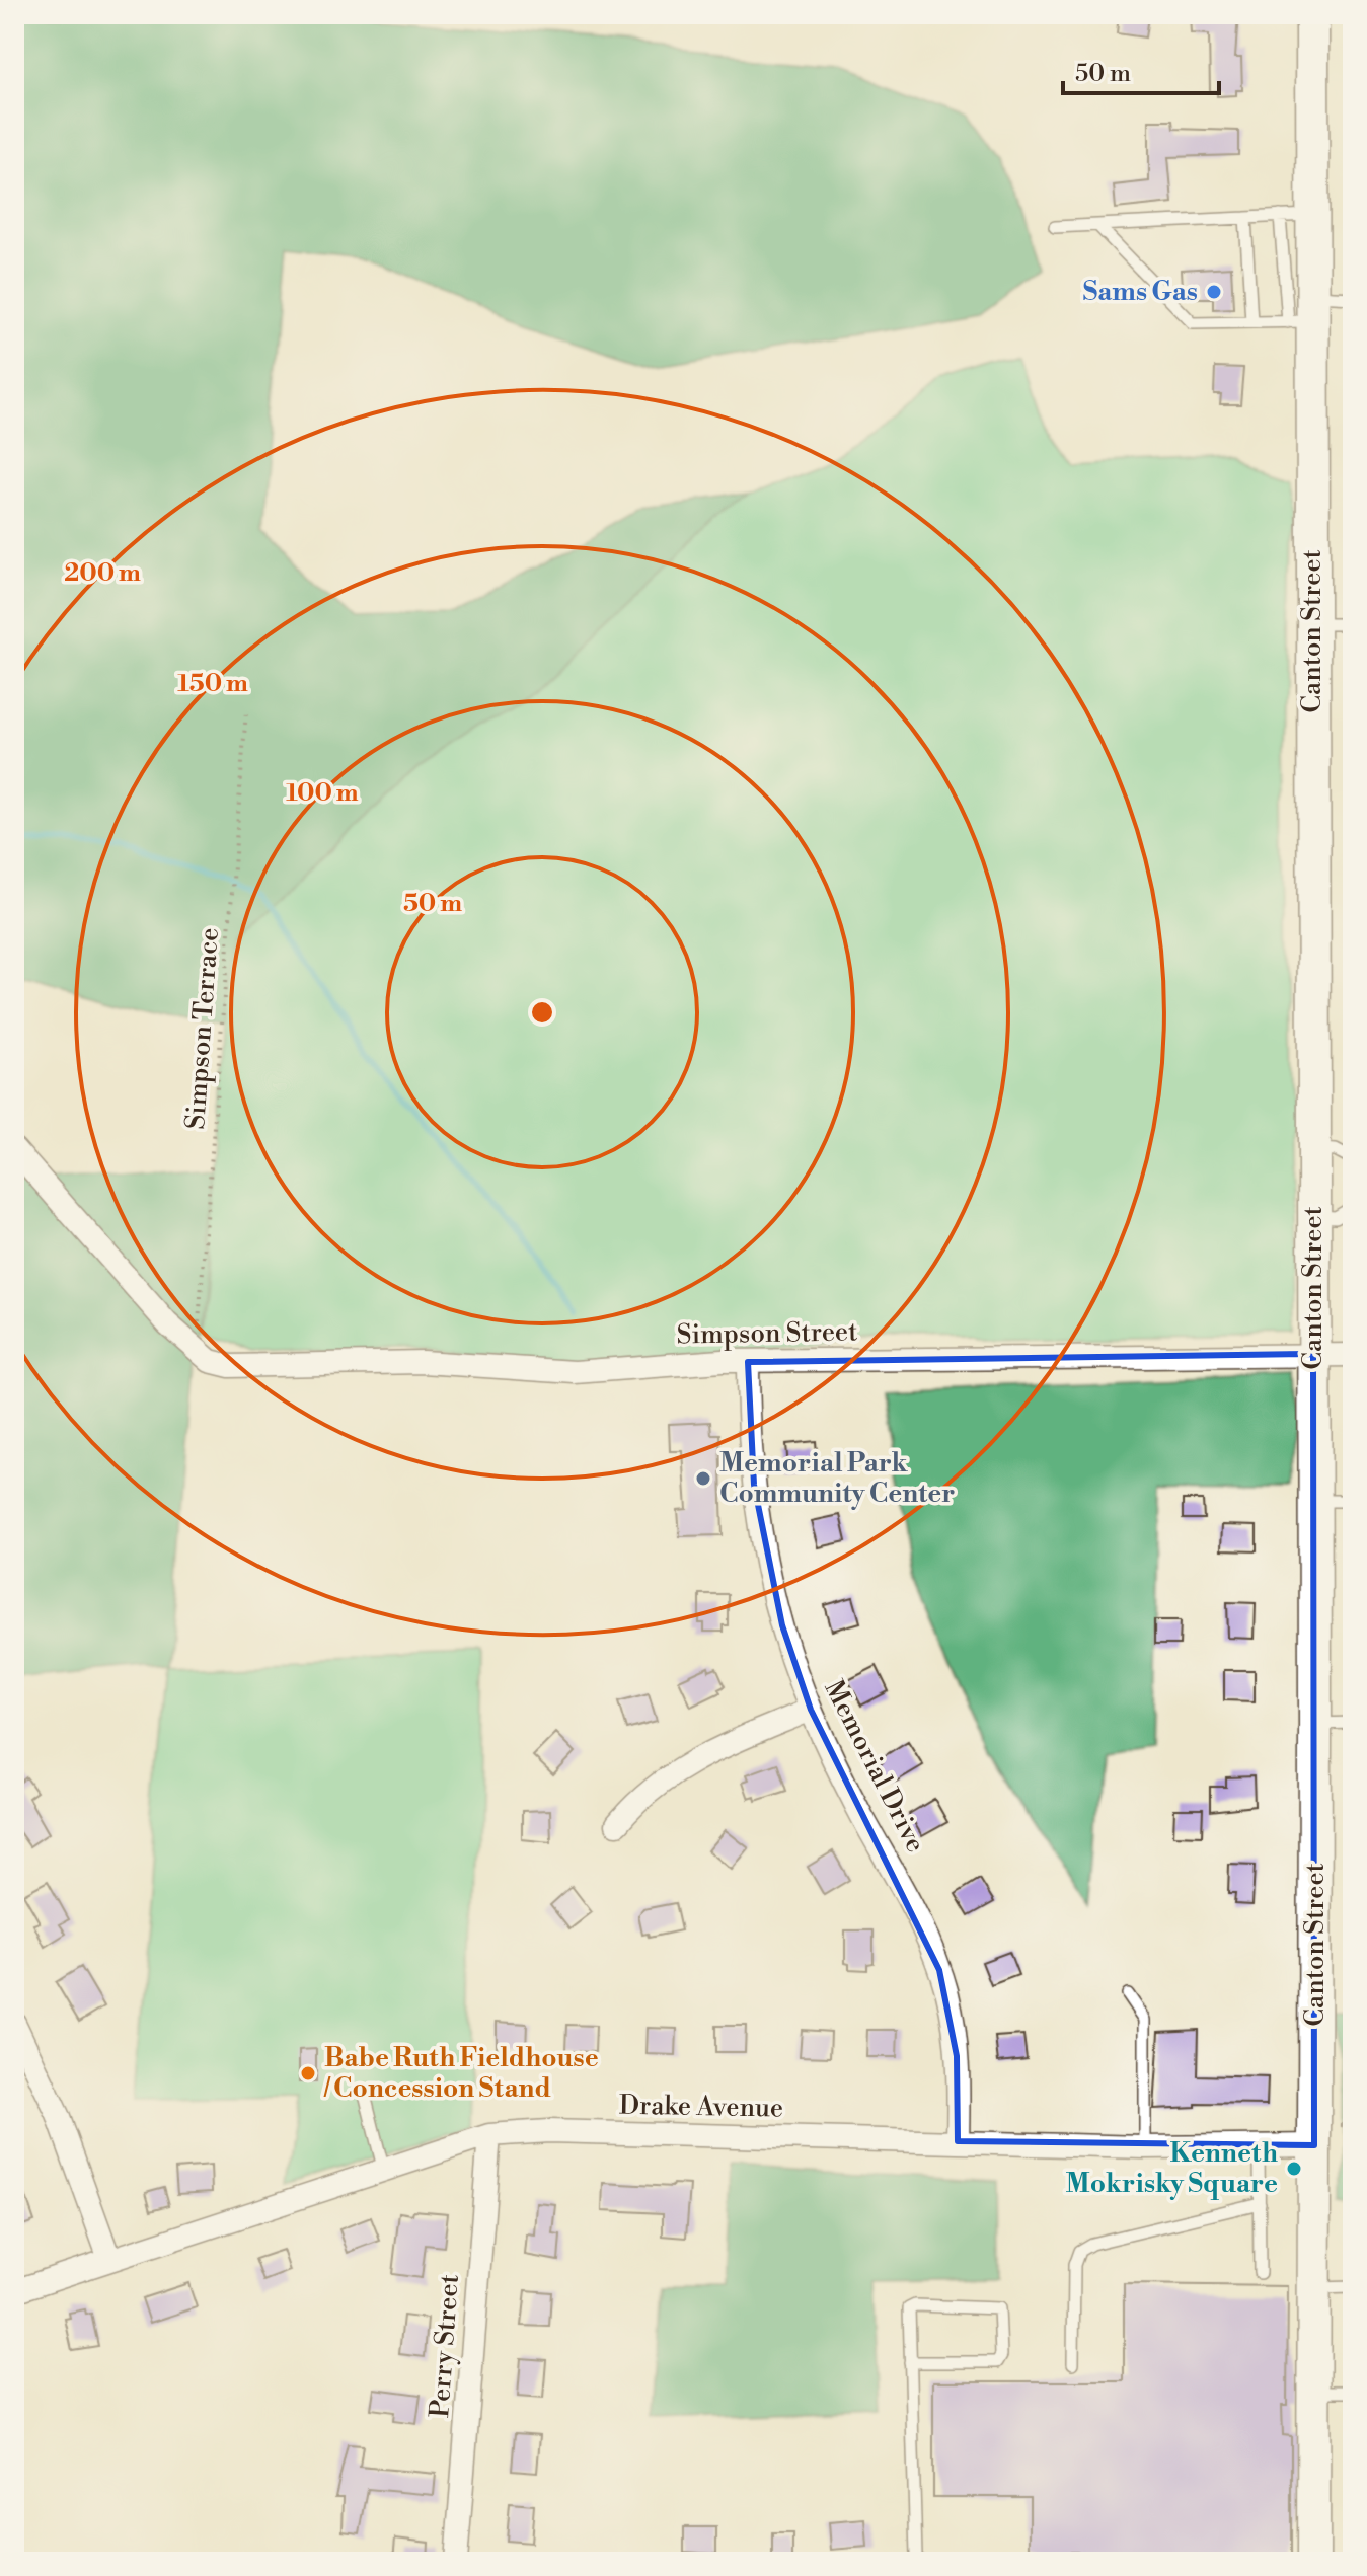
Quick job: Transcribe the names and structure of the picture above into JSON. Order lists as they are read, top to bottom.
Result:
{
  "streets": {
    "main road": ["Canton Street"],
    "street": [
      "Simpson Street",
      "Memorial Drive",
      "Drake Avenue",
      "Perry Street"
    ],
    "path": ["Simpson Terrace"]
  },
  "crossings": [
    ["Canton Street", "Simpson Street"],
    ["Canton Street", "Drake Avenue"],
    ["Simpson Terrace", "Simpson Street"],
    ["Simpson Street", "Memorial Drive"],
    ["Memorial Drive", "Drake Avenue"],
    ["Drake Avenue", "Perry Street"]
  ],
  "places": [
    "Sams Gas",
    "Memorial Park Community Center",
    "Babe Ruth Fieldhouse / Concession Stand",
    "Kenneth Mokrisky Square"
  ],
  "scale_bar": "50 m",
  "rings": [
    "200 m",
    "150 m",
    "100 m",
    "50 m"
  ]
}
